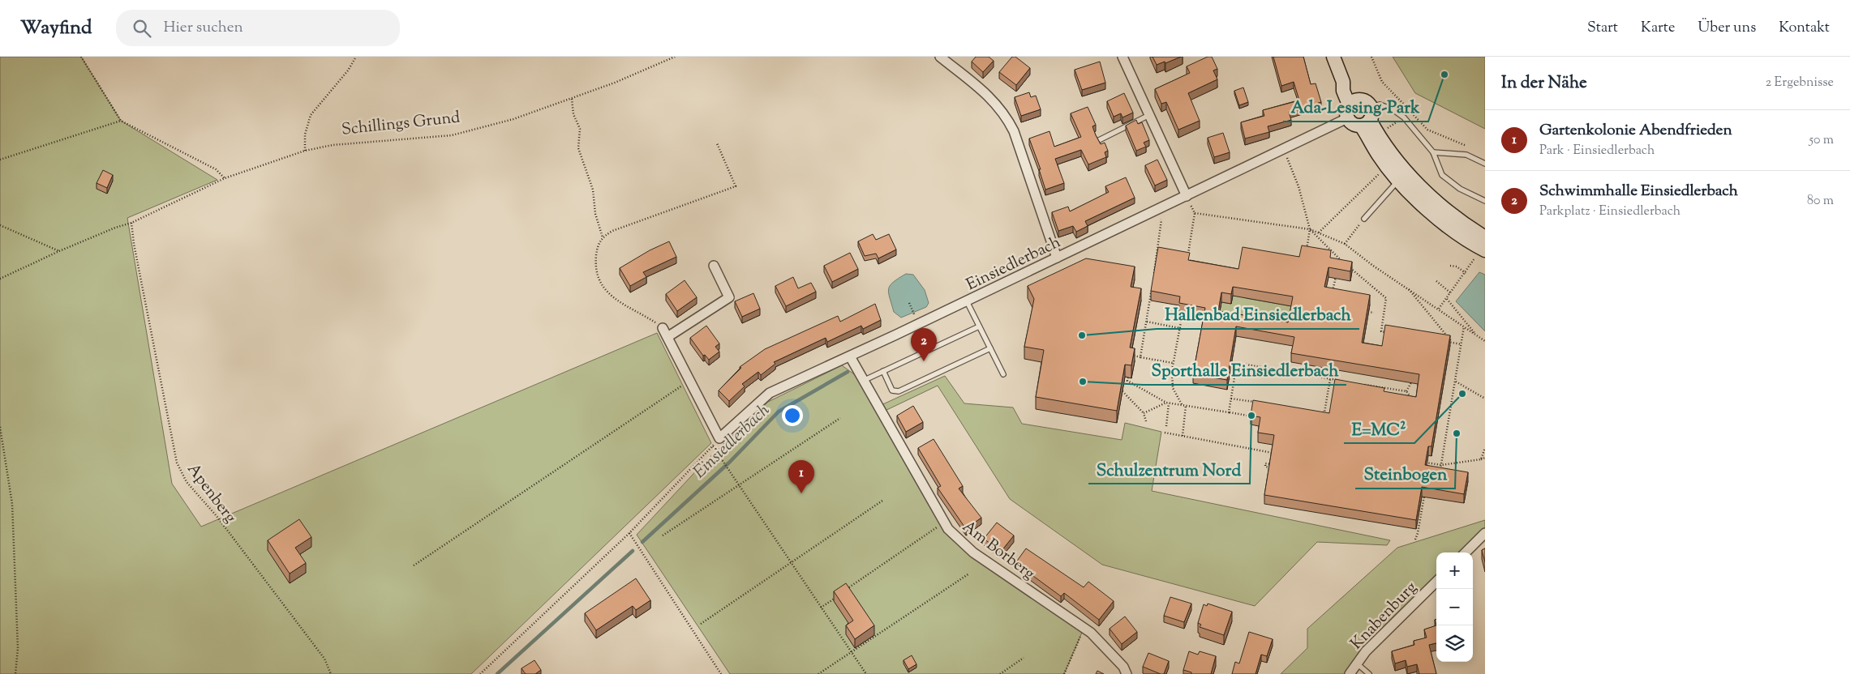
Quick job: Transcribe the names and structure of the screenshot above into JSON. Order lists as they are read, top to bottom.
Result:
{
  "streets": {
    "street": ["Einsiedlerbach", "Am Borberg", "Knabenburg"],
    "path": ["Schillings Grund", "Apenberg"]
  },
  "crossings": [
    ["Schillings Grund", "Apenberg"],
    ["Einsiedlerbach", "Am Borberg"]
  ],
  "water": ["Einsiedlerbach"],
  "places": [
    "Ada-Lessing-Park",
    "Hallenbad Einsiedlerbach",
    "Sporthalle Einsiedlerbach",
    "E=MC²",
    "Schulzentrum Nord",
    "Steinbogen"
  ],
  "page": {
    "header": "Wayfind",
    "search": "Hier suchen",
    "nav": [
      "Start",
      "Karte",
      "Über uns",
      "Kontakt"
    ],
    "heading": ["In der Nähe", "2 Ergebnisse"],
    "list": [
      {
        "mark": "1",
        "name": "Gartenkolonie Abendfrieden",
        "note": "Park · Einsiedlerbach",
        "value": "50 m"
      },
      {
        "mark": "2",
        "name": "Schwimmhalle Einsiedlerbach",
        "note": "Parkplatz · Einsiedlerbach",
        "value": "80 m"
      }
    ],
    "pins": ["2", "1"],
    "map_buttons": ["+", "−"]
  }
}
